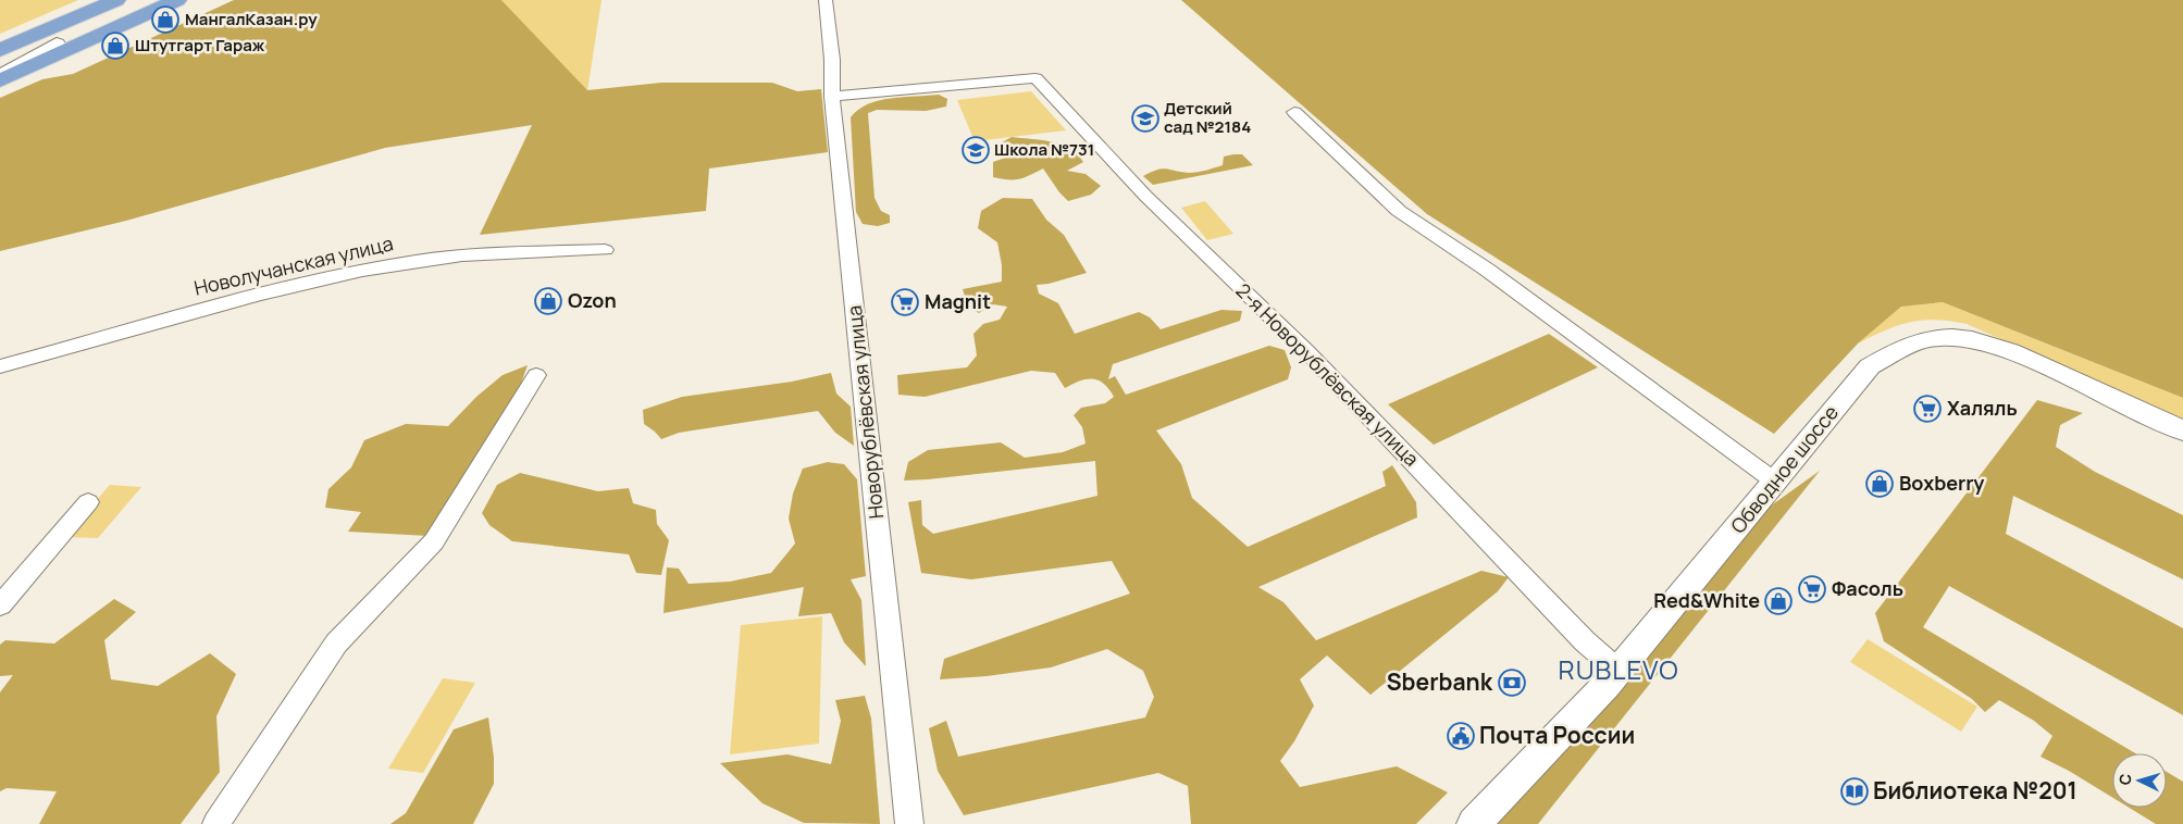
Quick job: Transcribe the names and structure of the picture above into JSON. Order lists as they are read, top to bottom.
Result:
{
  "streets": {
    "street": [
      "Новолучанская улица",
      "2-я Новорублёвская улица",
      "Новорублёвская улица",
      "Обводное шоссе"
    ]
  },
  "crossings": [
    ["2-я Новорублёвская улица", "Обводное шоссе"]
  ],
  "districts": ["RUBLEVO"],
  "places": {
    "shop": [
      "МангалКазан.ру",
      "Штутгарт Гараж",
      "Ozon",
      "Boxberry",
      "Red&White"
    ],
    "school or university": ["Детский сад №2184", "Школа №731"],
    "supermarket": ["Magnit", "Халяль", "Фасоль"],
    "bank": ["Sberbank"],
    "public building": ["Почта России"],
    "library": ["Библиотека №201"]
  },
  "north": "left"
}
